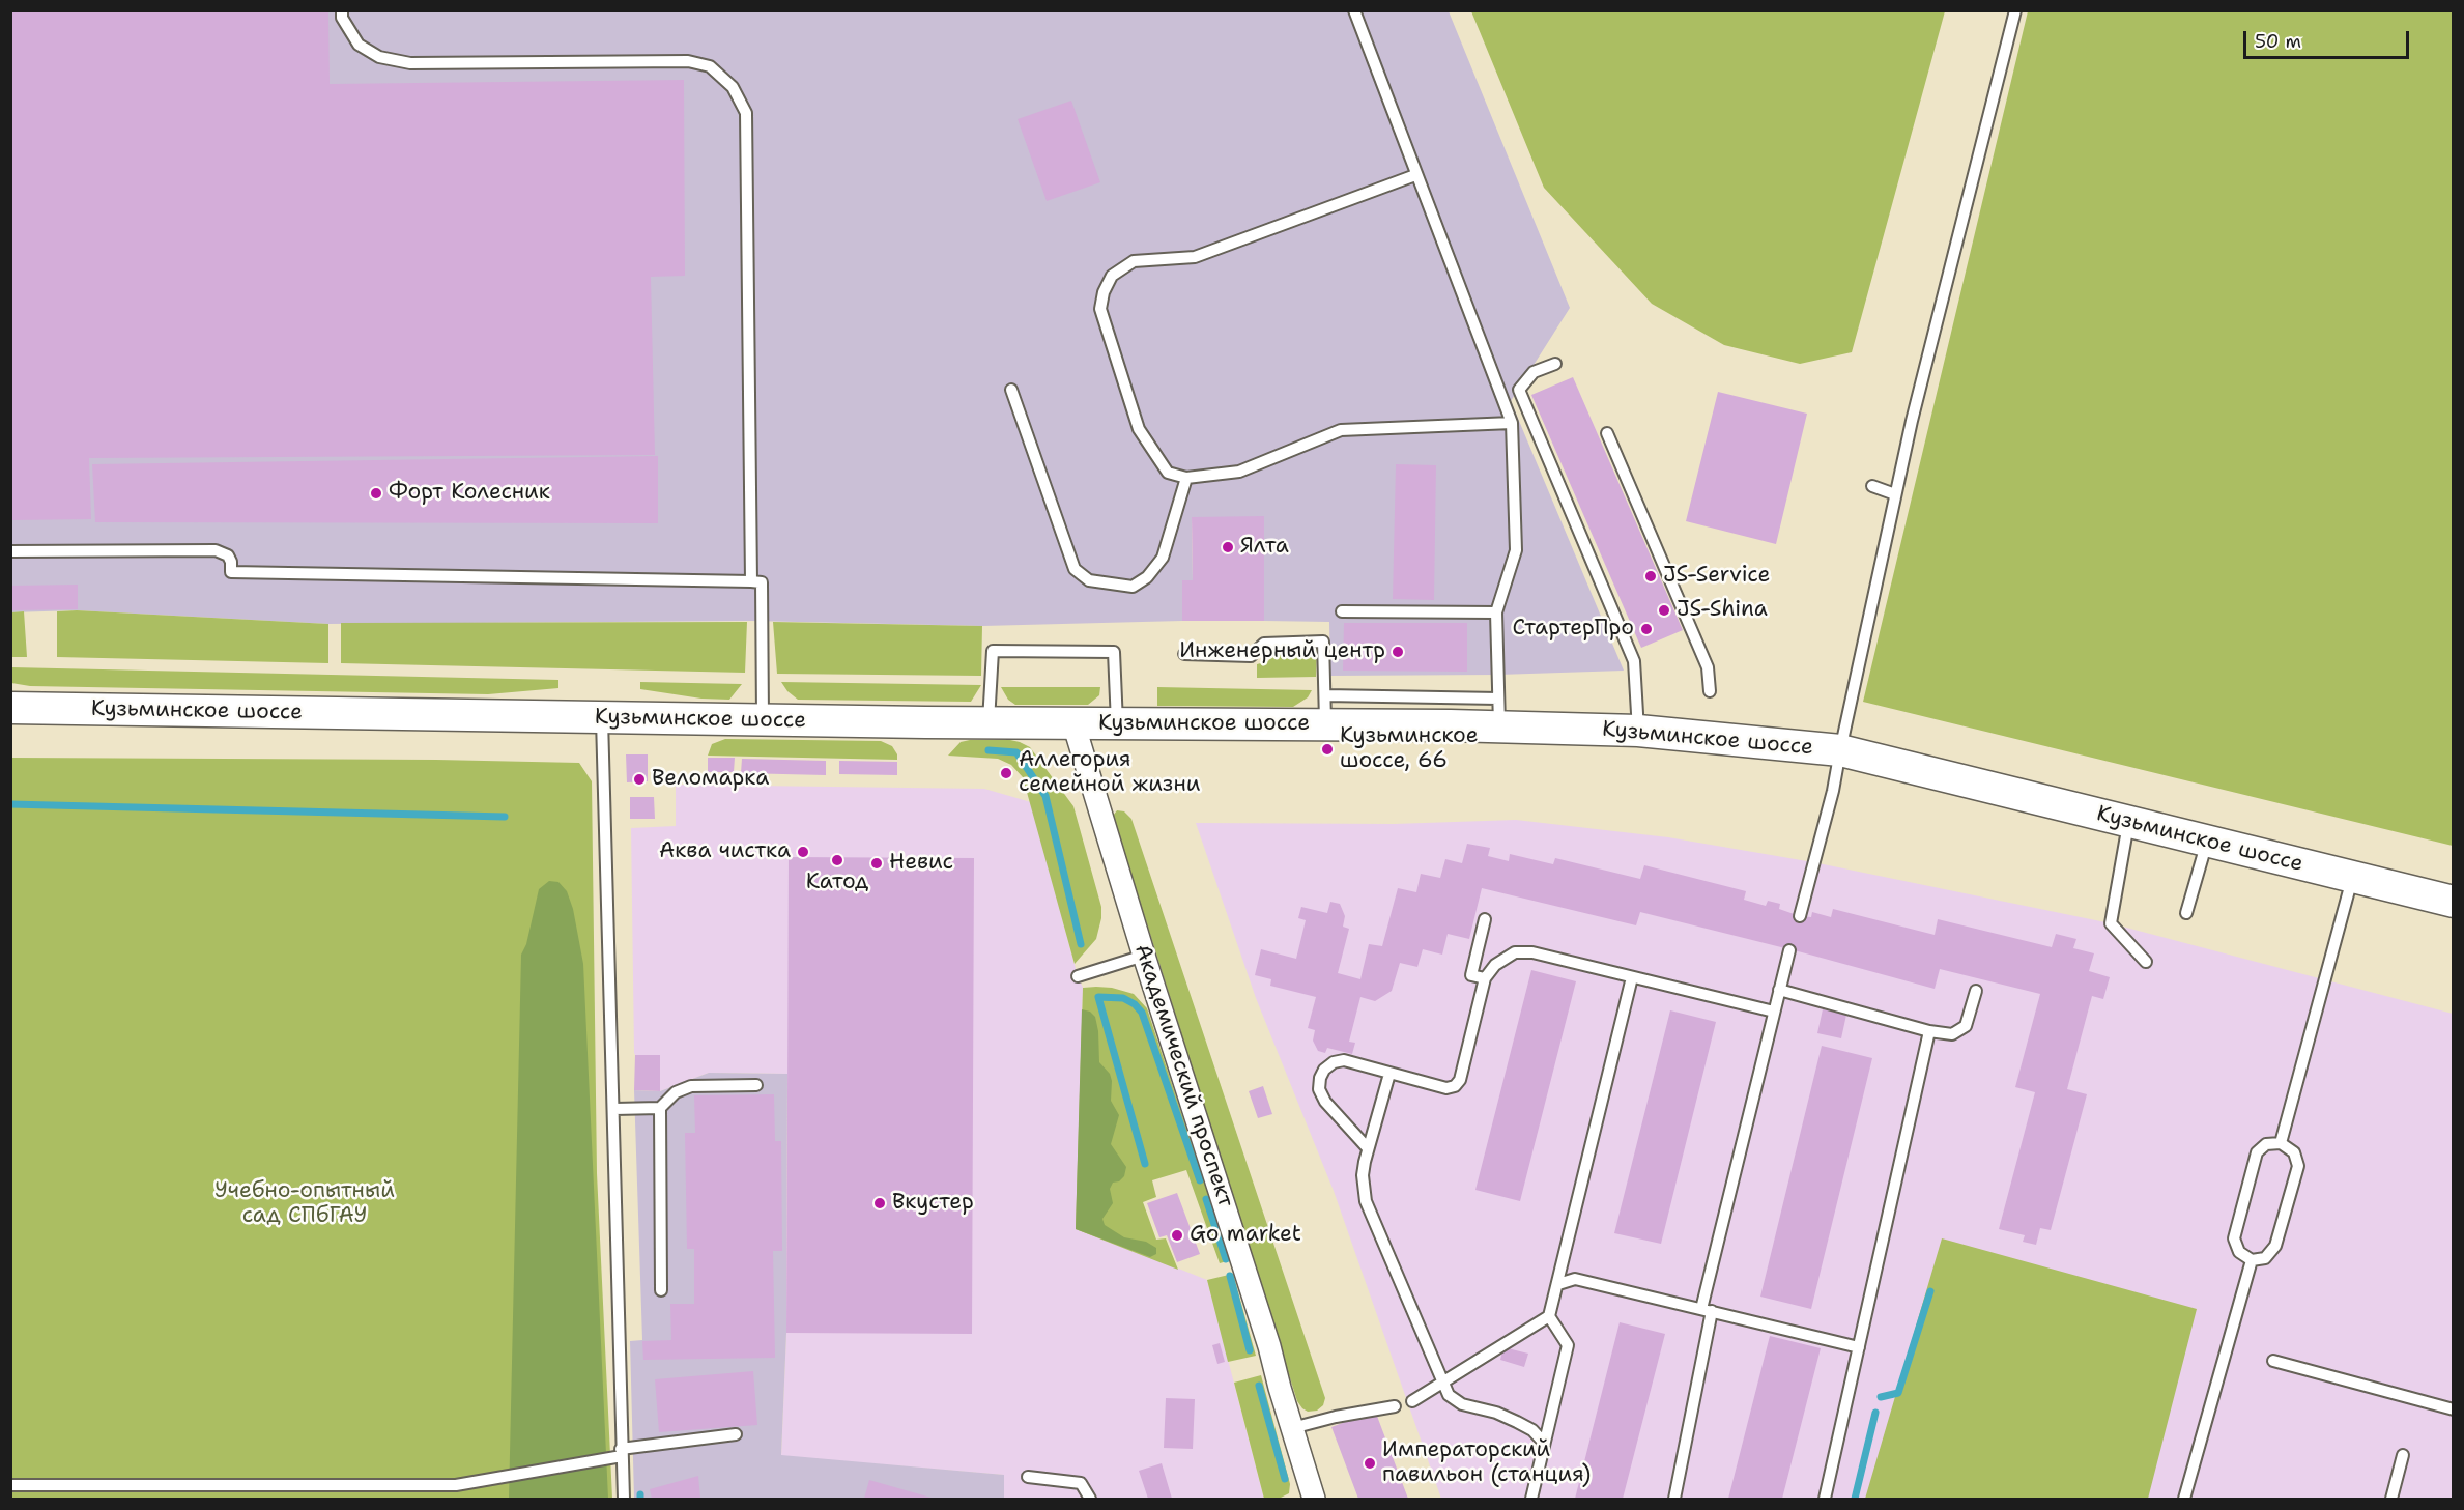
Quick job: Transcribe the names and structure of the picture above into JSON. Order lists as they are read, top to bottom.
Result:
{
  "streets": {
    "main road": ["Кузьминское шоссе"],
    "street": ["Академический проспект"]
  },
  "crossings": [
    ["Кузьминское шоссе", "Академический проспект"]
  ],
  "parks": ["Учебно-опытный сад СПбГАУ"],
  "places": [
    "Форт Колесник",
    "Ялта",
    "JS-Service",
    "JS-Shina",
    "СтартерПро",
    "Инженерный центр",
    "Кузьминское шоссе, 66",
    "Аллегория семейной жизни",
    "Веломарка",
    "Аква чистка",
    "Катод",
    "Невис",
    "Вкустер",
    "Go market",
    "Императорский павильон (станция)"
  ],
  "scale_bar": "50 m"
}
